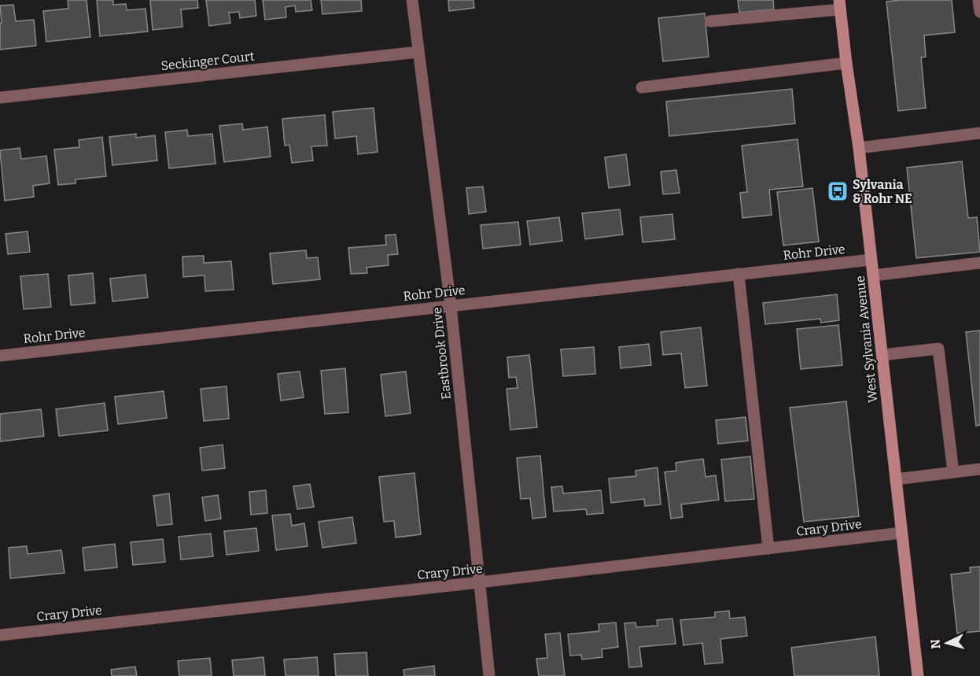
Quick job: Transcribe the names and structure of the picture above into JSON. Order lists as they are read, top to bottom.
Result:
{
  "streets": {
    "main road": ["West Sylvania Avenue"],
    "street": [
      "Seckinger Court",
      "Rohr Drive",
      "Eastbrook Drive",
      "Crary Drive"
    ]
  },
  "crossings": [
    ["Seckinger Court", "Eastbrook Drive"],
    ["Rohr Drive", "West Sylvania Avenue"],
    ["Rohr Drive", "Eastbrook Drive"],
    ["West Sylvania Avenue", "Crary Drive"],
    ["Eastbrook Drive", "Crary Drive"]
  ],
  "places": {
    "bus stop": ["Sylvania & Rohr NE"]
  },
  "north": "left"
}
